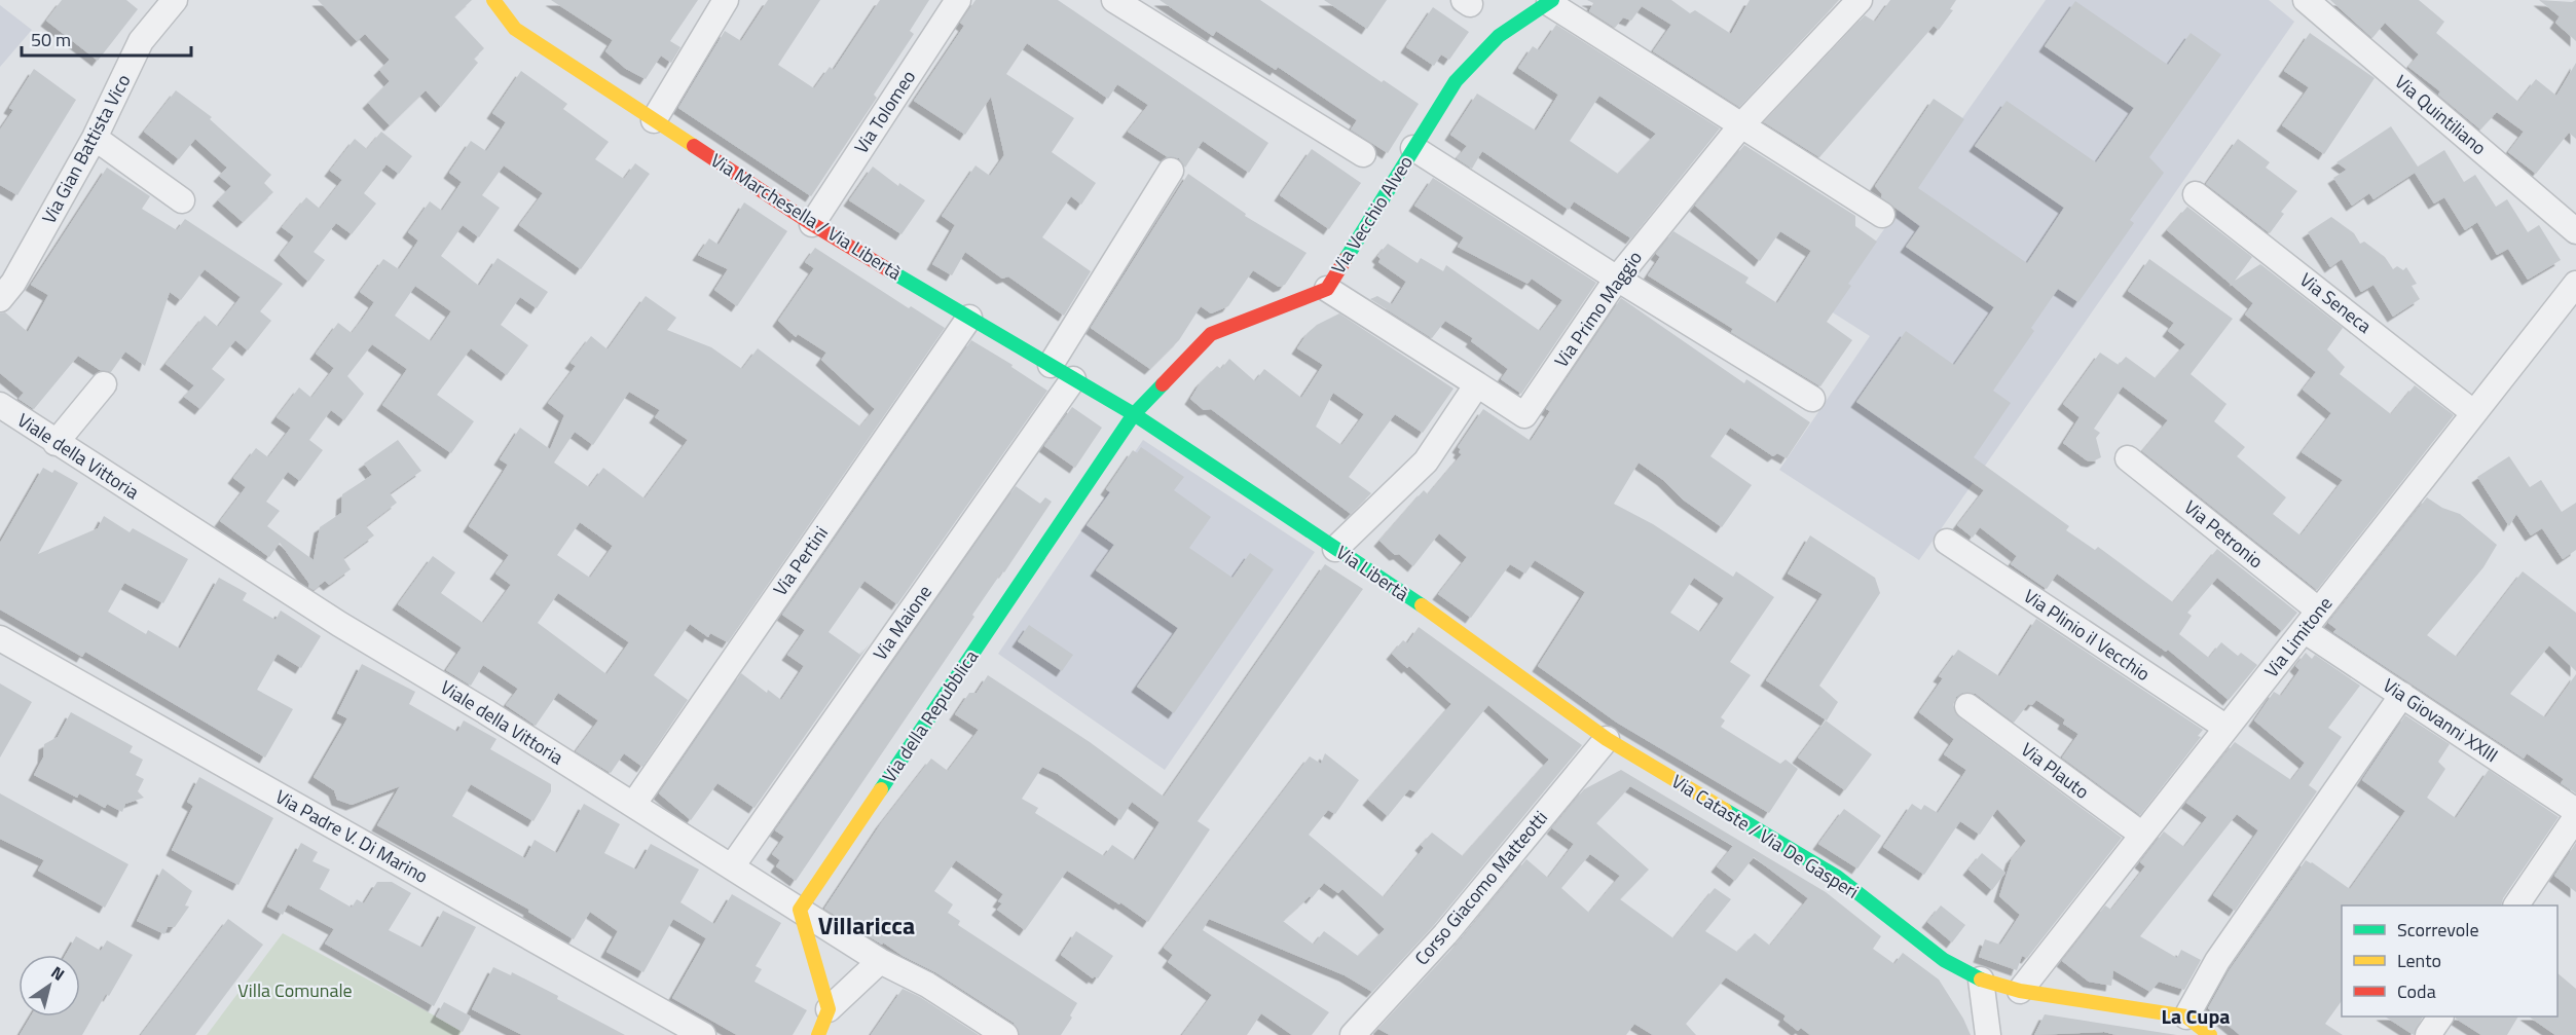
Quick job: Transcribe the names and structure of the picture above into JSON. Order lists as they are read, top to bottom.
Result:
{
  "streets": {
    "street": [
      "Via Tolomeo",
      "Via Quintiliano",
      "Via Gian Battista Vico",
      "Via Vecchio Alveo",
      "Via Marchesella / Via Libertà",
      "Via Seneca",
      "Via Primo Maggio",
      "Viale della Vittoria",
      "Via Petronio",
      "Via Pertini",
      "Via Libertà",
      "Via Maione",
      "Via Plinio il Vecchio",
      "Via Limitone",
      "Via della Repubblica",
      "Via Giovanni XXIII",
      "Via Plauto",
      "Via Padre V. Di Marino",
      "Via Cataste / Via De Gasperi",
      "Corso Giacomo Matteotti"
    ]
  },
  "crossings": [
    ["Via Tolomeo", "Via Marchesella / Via Libertà"],
    ["Via Vecchio Alveo", "Via Marchesella / Via Libertà"],
    ["Via Vecchio Alveo", "Via Libertà"],
    ["Via Vecchio Alveo", "Via della Repubblica"],
    ["Via Marchesella / Via Libertà", "Via Pertini"],
    ["Via Marchesella / Via Libertà", "Via Libertà"],
    ["Via Marchesella / Via Libertà", "Via Maione"],
    ["Via Marchesella / Via Libertà", "Via della Repubblica"],
    ["Via Seneca", "Via Limitone"],
    ["Viale della Vittoria", "Via Pertini"],
    ["Viale della Vittoria", "Via Maione"],
    ["Viale della Vittoria", "Via della Repubblica"],
    ["Via Petronio", "Via Limitone"],
    ["Via Petronio", "Via Giovanni XXIII"],
    ["Via Libertà", "Via della Repubblica"],
    ["Via Libertà", "Via Cataste / Via De Gasperi"],
    ["Via Libertà", "Corso Giacomo Matteotti"],
    ["Via Plinio il Vecchio", "Via Limitone"],
    ["Via Limitone", "Via Giovanni XXIII"],
    ["Via Limitone", "Via Plauto"],
    ["Via Limitone", "Via Cataste / Via De Gasperi"],
    ["Via Cataste / Via De Gasperi", "Corso Giacomo Matteotti"]
  ],
  "districts": ["Villaricca", "La Cupa"],
  "parks": ["Villa Comunale"],
  "legend": ["Scorrevole", "Lento", "Coda"],
  "scale_bar": "50 m",
  "north": "top right"
}
